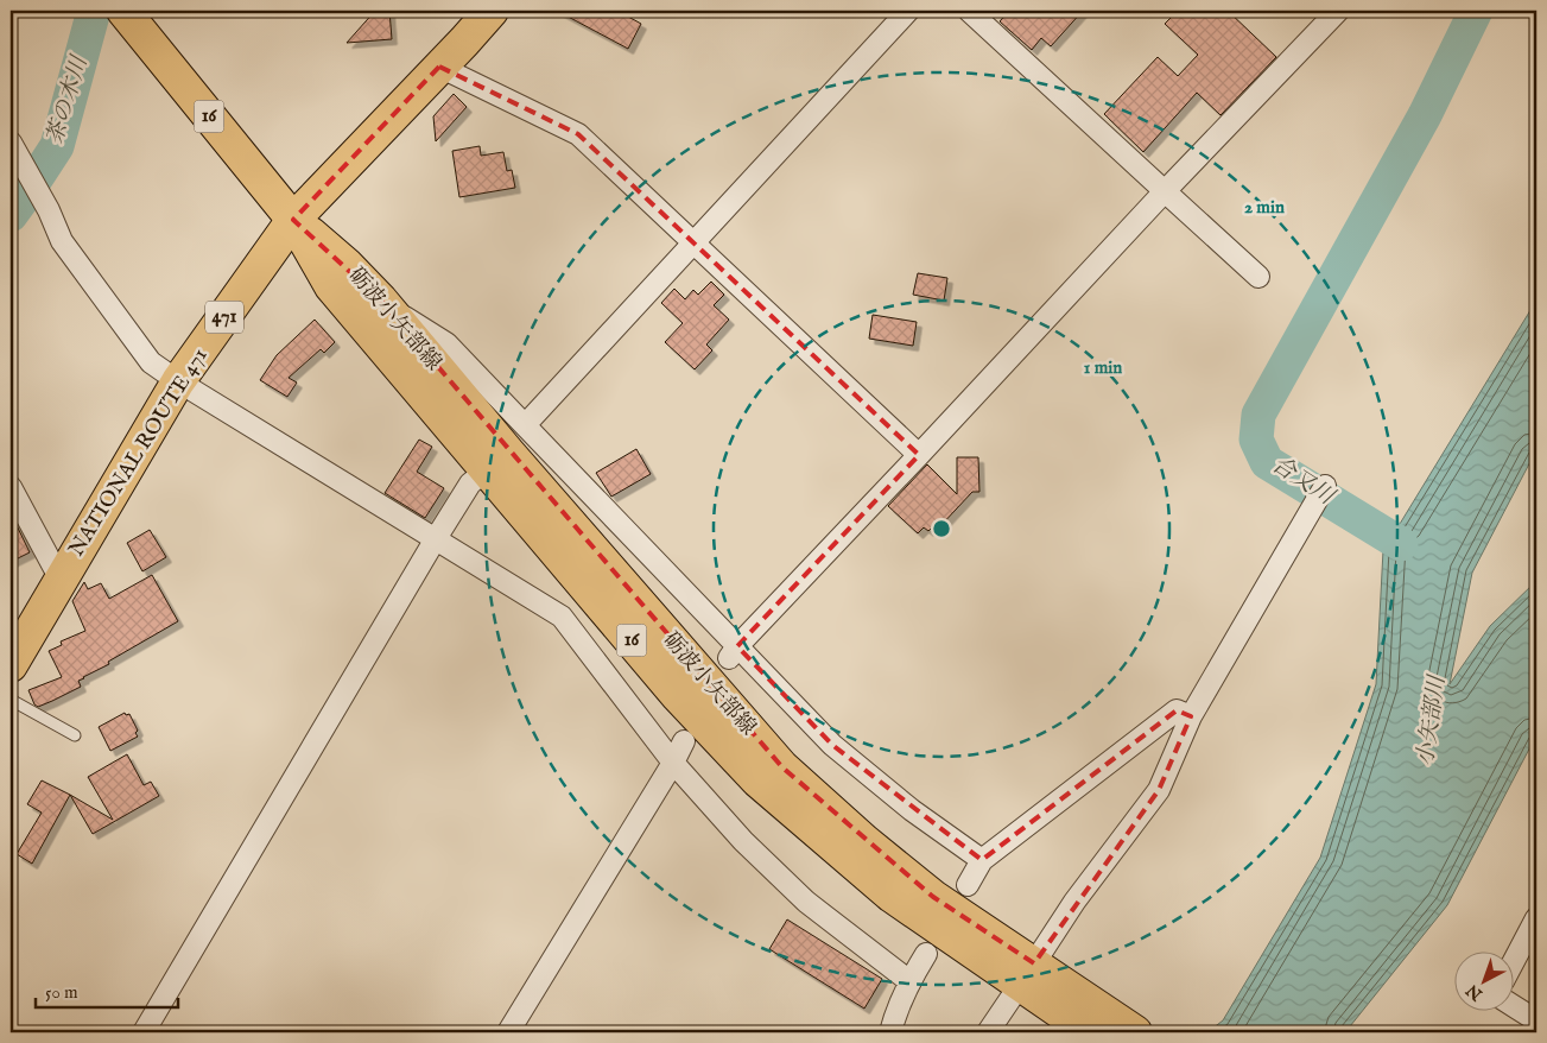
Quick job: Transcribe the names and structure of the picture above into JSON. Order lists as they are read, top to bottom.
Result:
{
  "streets": {
    "main road": [
      "16",
      "471",
      "砺波小矢部線",
      "NATIONAL ROUTE 471"
    ]
  },
  "crossings": [
    ["砺波小矢部線", "NATIONAL ROUTE 471"]
  ],
  "water": ["茶の木川", "合又川", "小矢部川"],
  "scale_bar": "50 m",
  "north": "bottom left",
  "rings": ["2 min", "1 min"]
}
